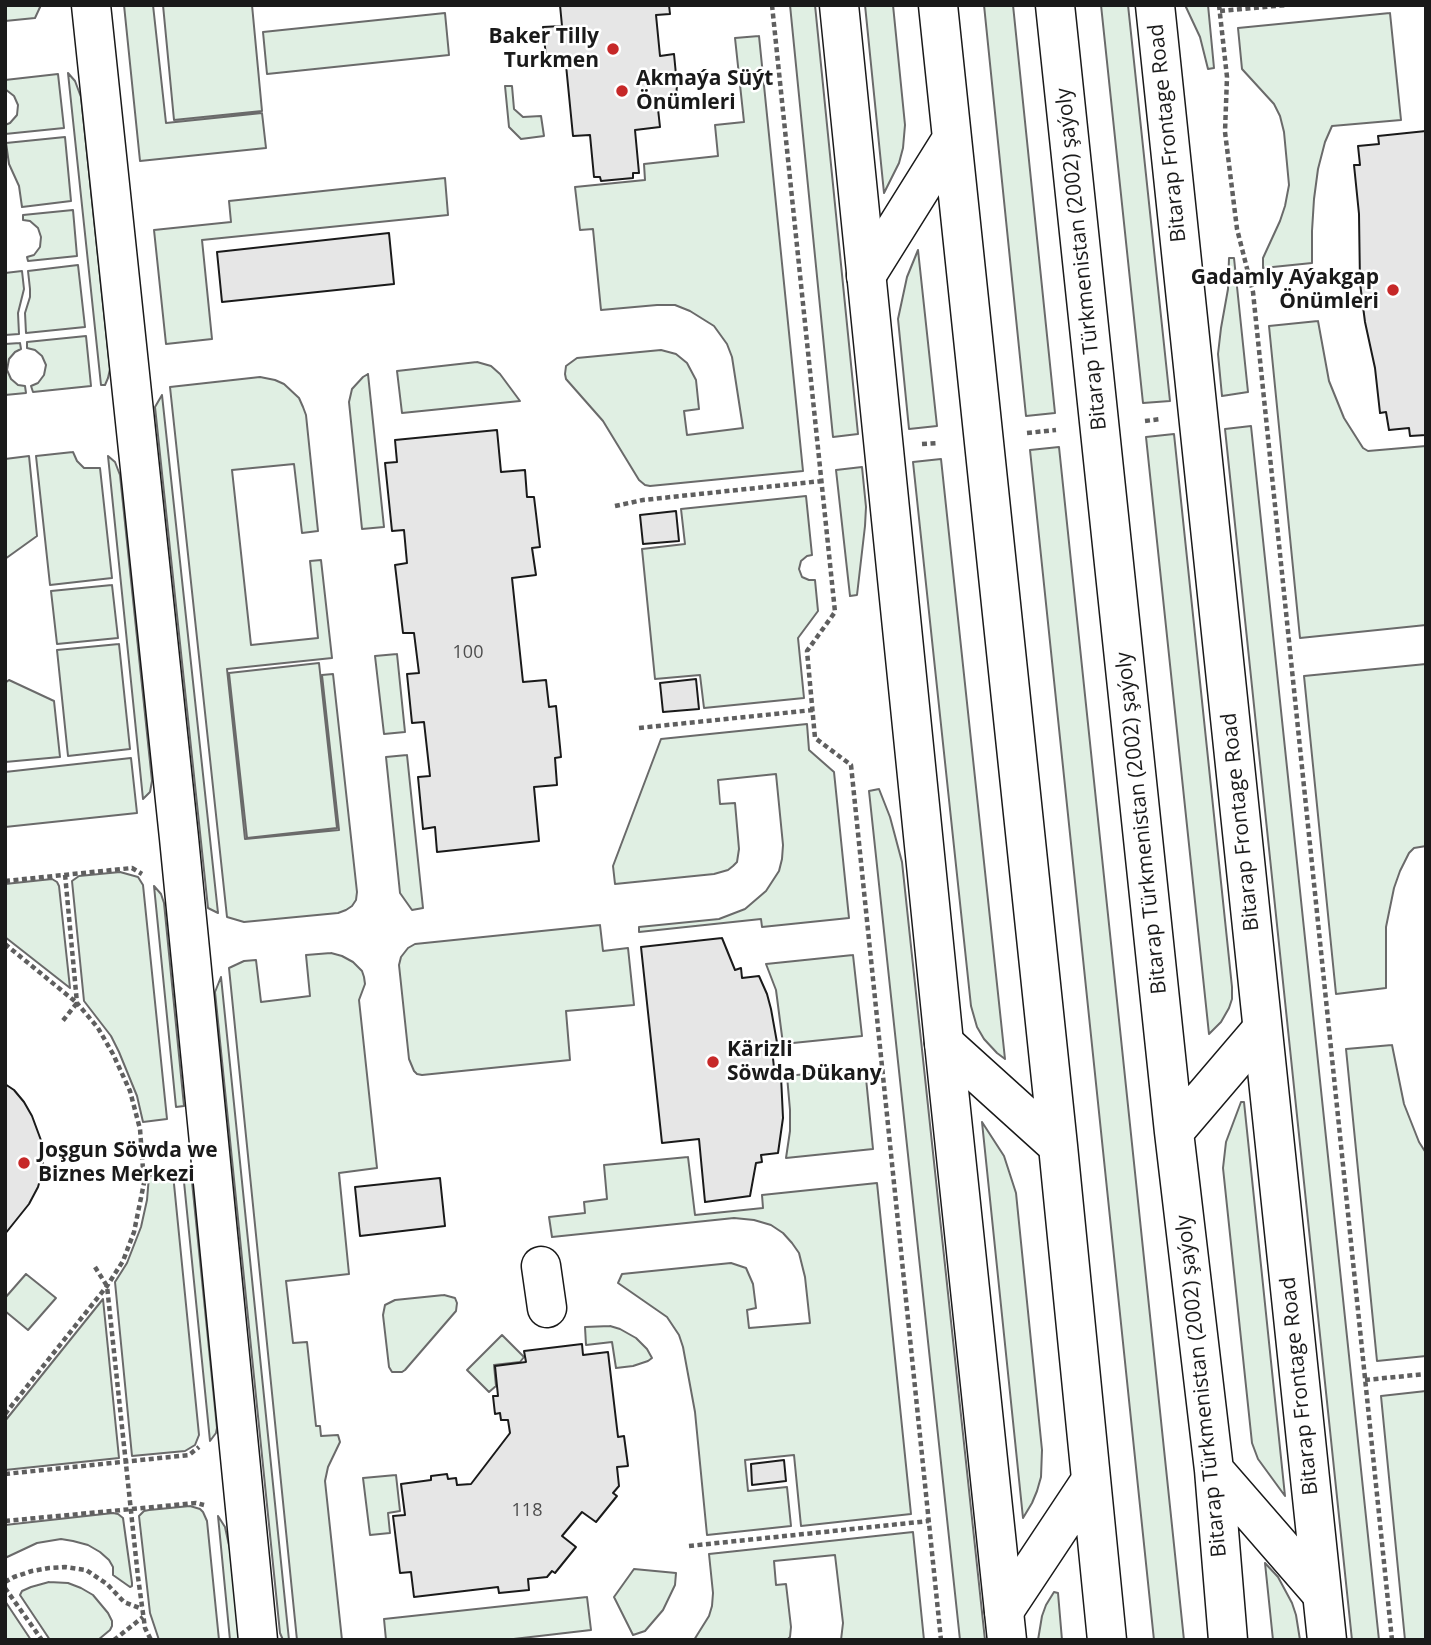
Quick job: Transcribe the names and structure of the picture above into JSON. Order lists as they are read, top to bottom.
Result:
{
  "streets": {
    "street": ["Bitarap Frontage Road", "Bitarap Türkmenistan (2002) şaýoly"]
  },
  "places": [
    "Baker Tilly Turkmen",
    "Akmaýa Süýt Önümleri",
    "Gadamly Aýakgap Önümleri",
    "Kärizli Söwda Dükany",
    "Joşgun Söwda we Biznes Merkezi"
  ],
  "house_numbers": ["100", "118"]
}
